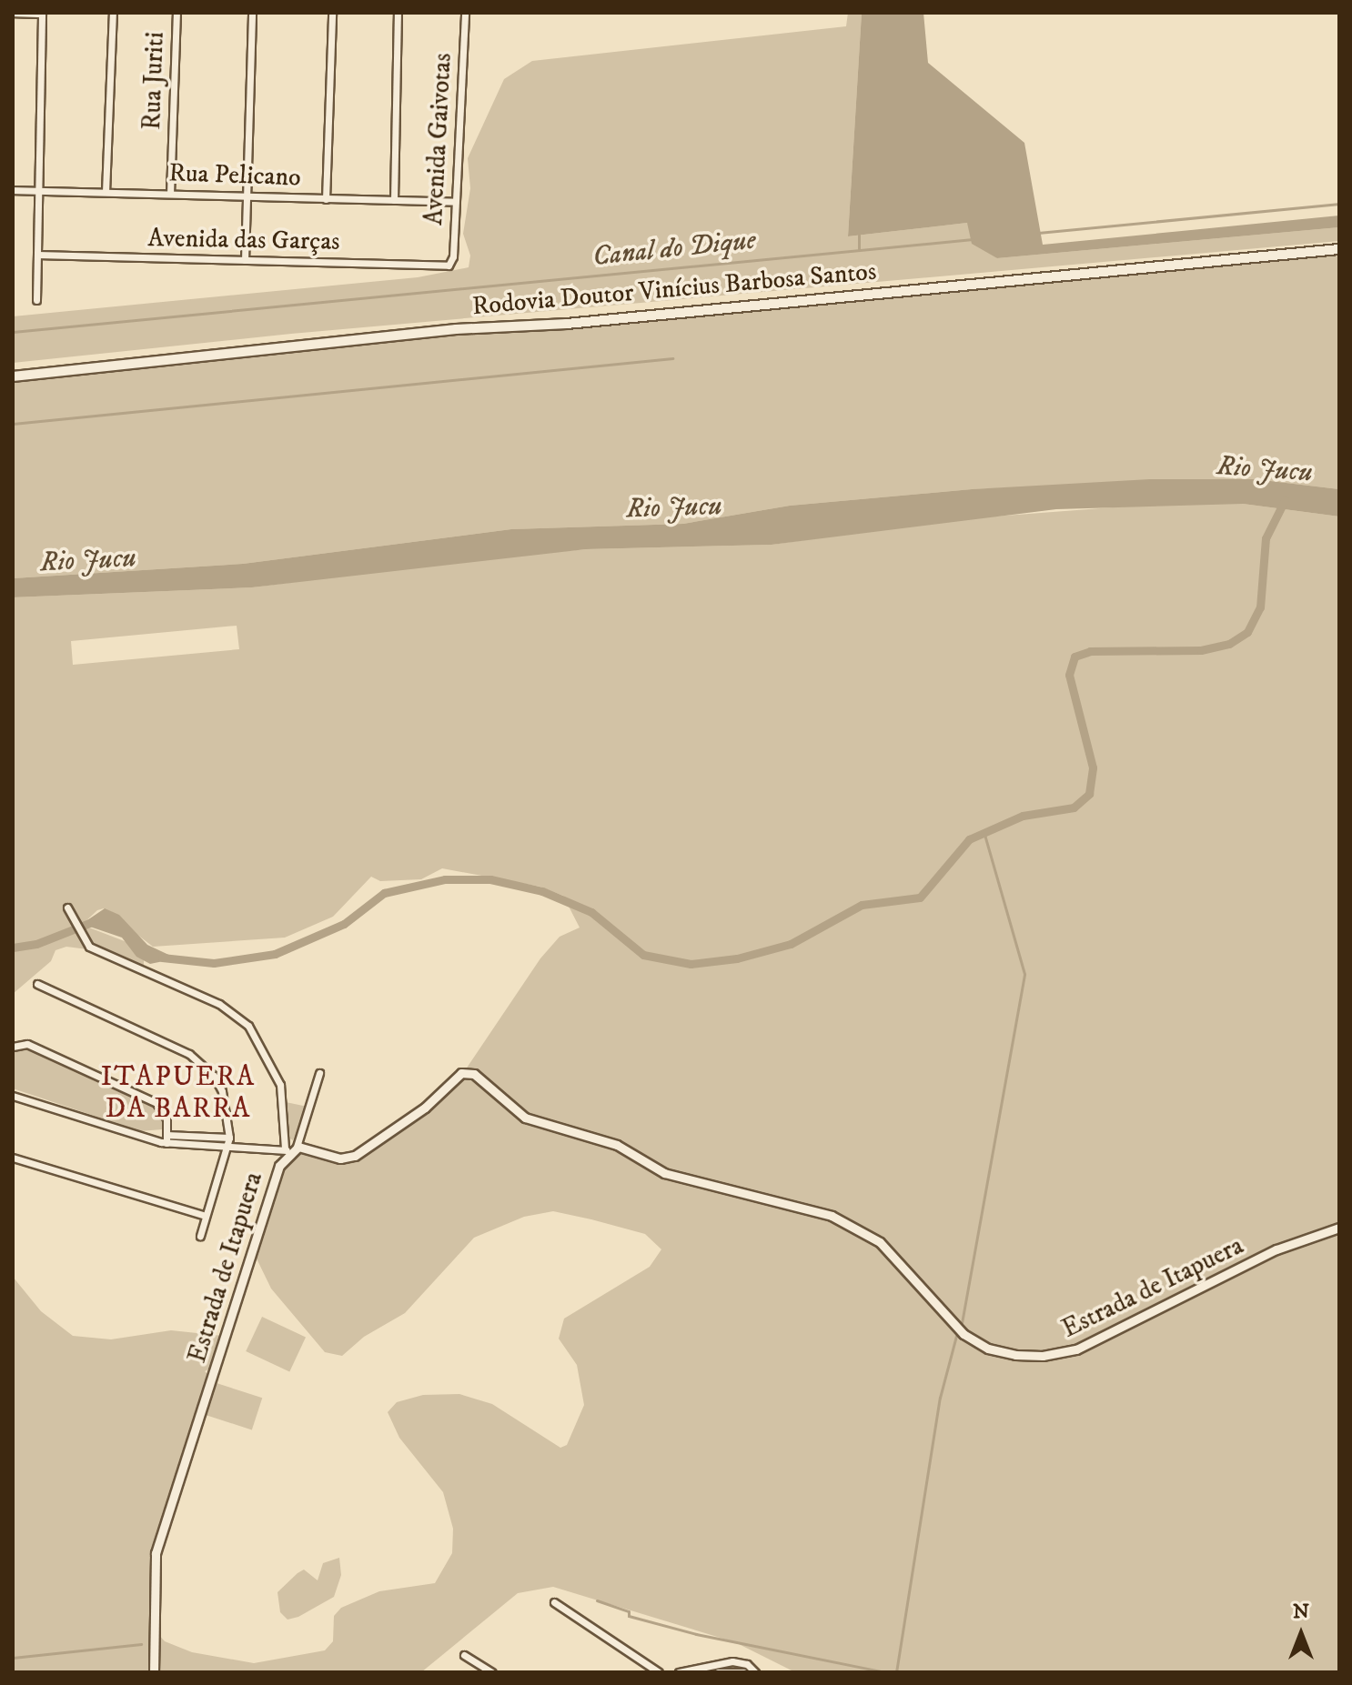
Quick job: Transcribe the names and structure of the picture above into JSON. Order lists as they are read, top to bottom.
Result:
{
  "streets": {
    "main road": ["Rodovia Doutor Vinícius Barbosa Santos"],
    "street": [
      "Rua Juriti",
      "Avenida Gaivotas",
      "Rua Pelicano",
      "Avenida das Garças",
      "Estrada de Itapuera"
    ]
  },
  "crossings": [
    ["Rua Juriti", "Rua Pelicano"],
    ["Avenida Gaivotas", "Rua Pelicano"],
    ["Avenida Gaivotas", "Avenida das Garças"]
  ],
  "districts": ["ITAPUERA DA BARRA"],
  "water": ["Canal do Dique", "Rio Jucu"],
  "north": "top"
}
